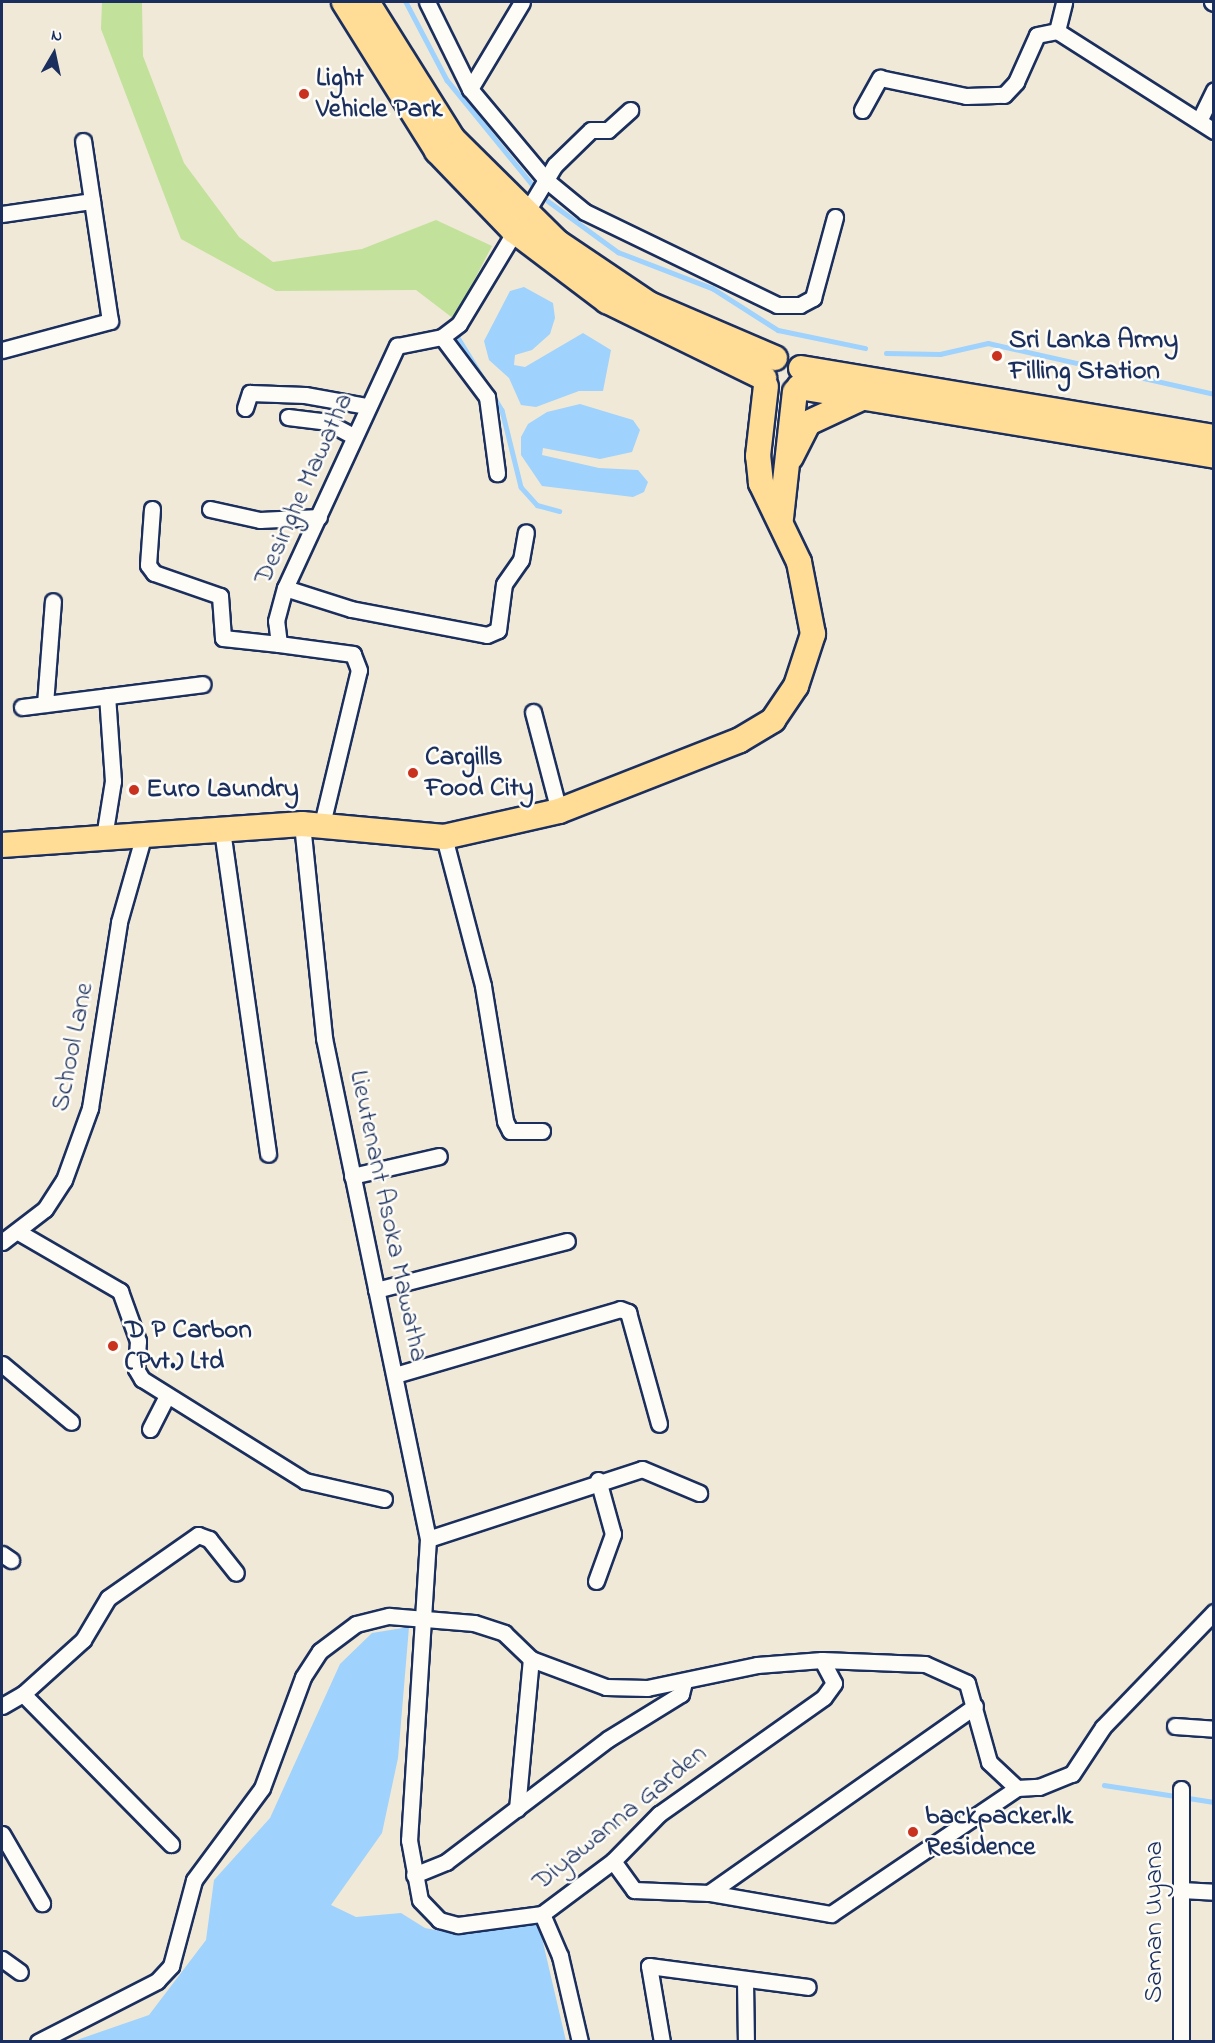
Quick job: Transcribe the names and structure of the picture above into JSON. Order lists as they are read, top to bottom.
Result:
{
  "streets": {
    "street": [
      "Desinghe Mawatha",
      "School Lane",
      "Lieutenant Asoka Mawatha",
      "Diyawanna Garden",
      "Saman Uyana"
    ]
  },
  "crossings": [
    ["Lieutenant Asoka Mawatha", "Diyawanna Garden"]
  ],
  "places": [
    "Light Vehicle Park",
    "Sri Lanka Army Filling Station",
    "Cargills Food City",
    "Euro Laundry",
    "D P Carbon (Pvt.) Ltd",
    "backpacker.lk Residence"
  ],
  "north": "top"
}
